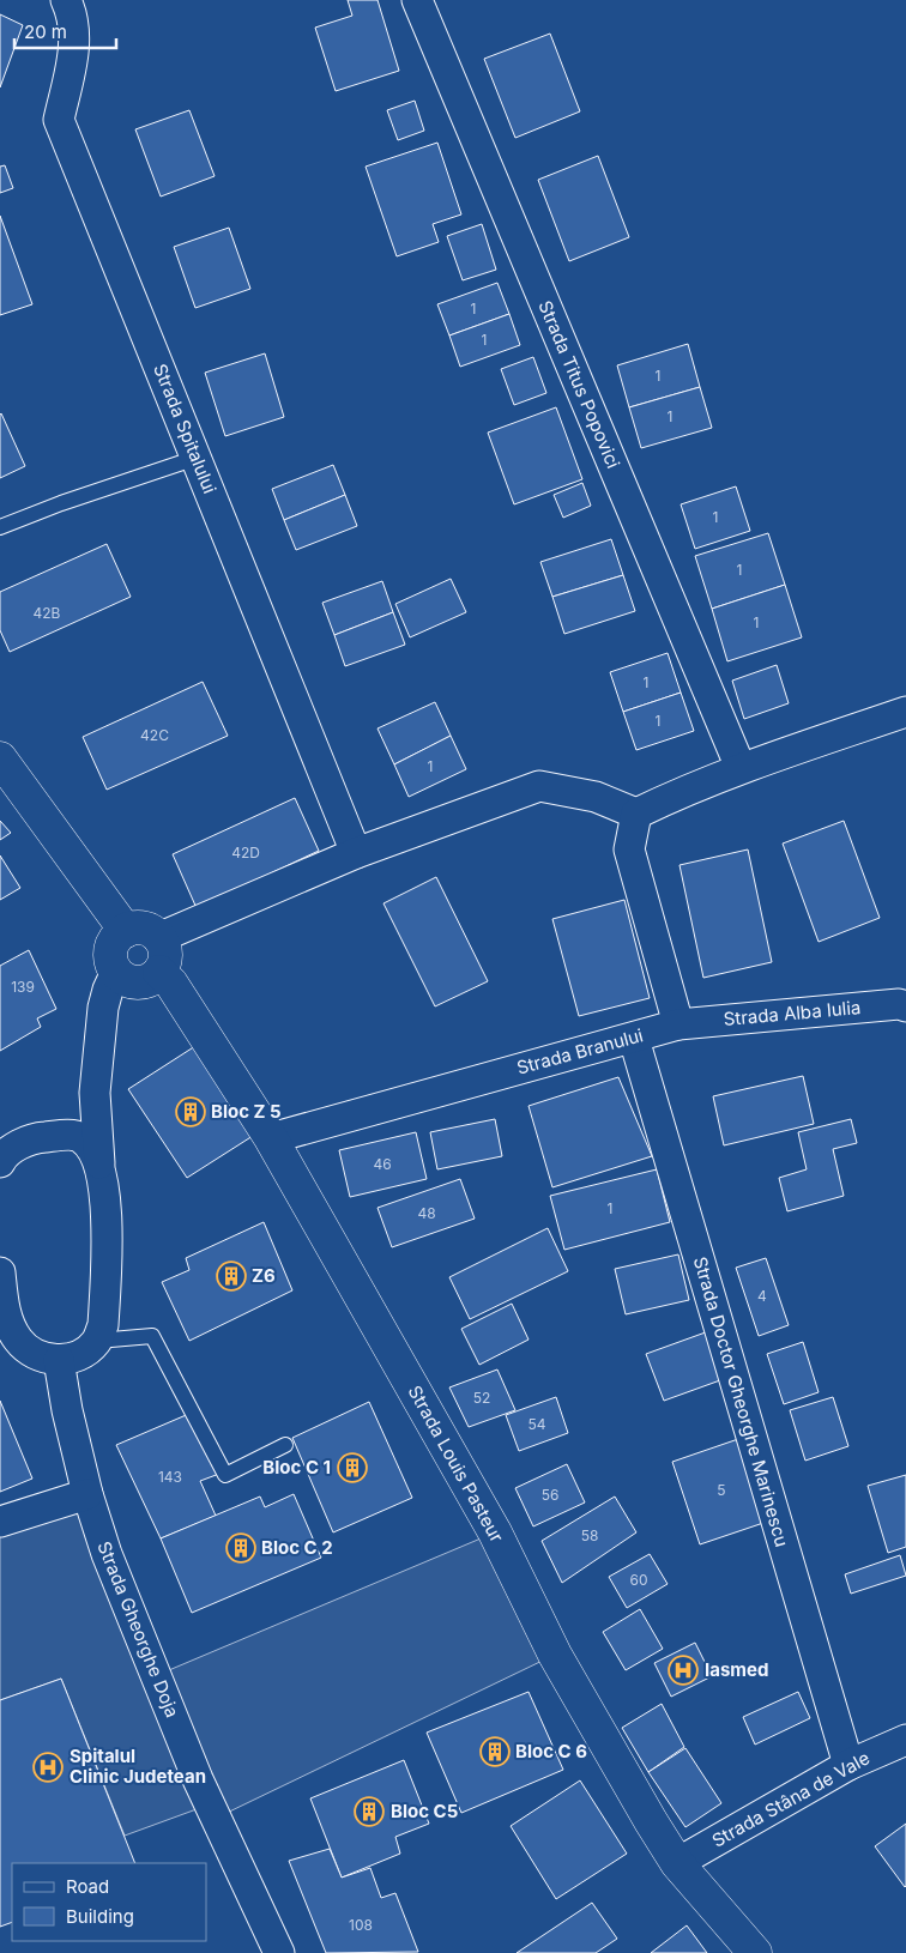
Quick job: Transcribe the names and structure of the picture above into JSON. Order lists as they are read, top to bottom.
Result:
{
  "streets": {
    "main road": ["Strada Louis Pasteur"],
    "street": [
      "Strada Titus Popovici",
      "Strada Spitalului",
      "Strada Alba Iulia",
      "Strada Branului",
      "Strada Doctor Gheorghe Marinescu",
      "Strada Gheorghe Doja",
      "Strada Stâna de Vale"
    ]
  },
  "crossings": [
    ["Strada Alba Iulia", "Strada Branului"],
    ["Strada Branului", "Strada Doctor Gheorghe Marinescu"],
    ["Strada Branului", "Strada Louis Pasteur"],
    ["Strada Doctor Gheorghe Marinescu", "Strada Stâna de Vale"],
    ["Strada Louis Pasteur", "Strada Stâna de Vale"]
  ],
  "places": {
    "building": [
      "Bloc Z 5",
      "Z6",
      "Bloc C 1",
      "Bloc C 2",
      "Bloc C 6",
      "Bloc C5"
    ],
    "hospital": ["Iasmed", "Spitalul Clinic Judetean"]
  },
  "house_numbers": [
    "1",
    "1",
    "1",
    "1",
    "1",
    "1",
    "42B",
    "1",
    "1",
    "1",
    "42C",
    "1",
    "42D",
    "139",
    "46",
    "1",
    "48",
    "4",
    "52",
    "54",
    "143",
    "5",
    "56",
    "58",
    "60",
    "108"
  ],
  "legend": ["Road", "Building"],
  "scale_bar": "20 m"
}
